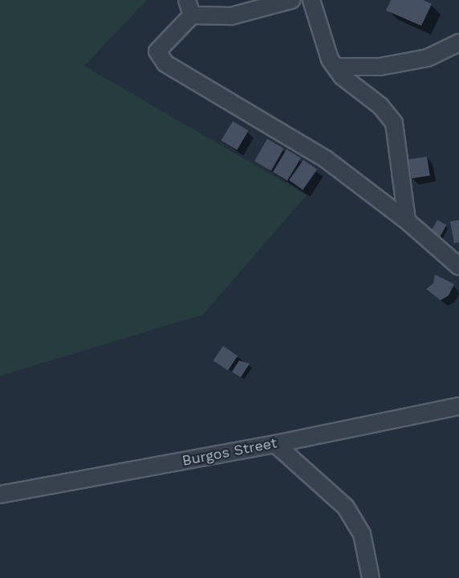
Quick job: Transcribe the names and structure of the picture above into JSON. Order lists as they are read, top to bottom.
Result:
{
  "streets": {
    "street": ["Burgos Street"]
  }
}
